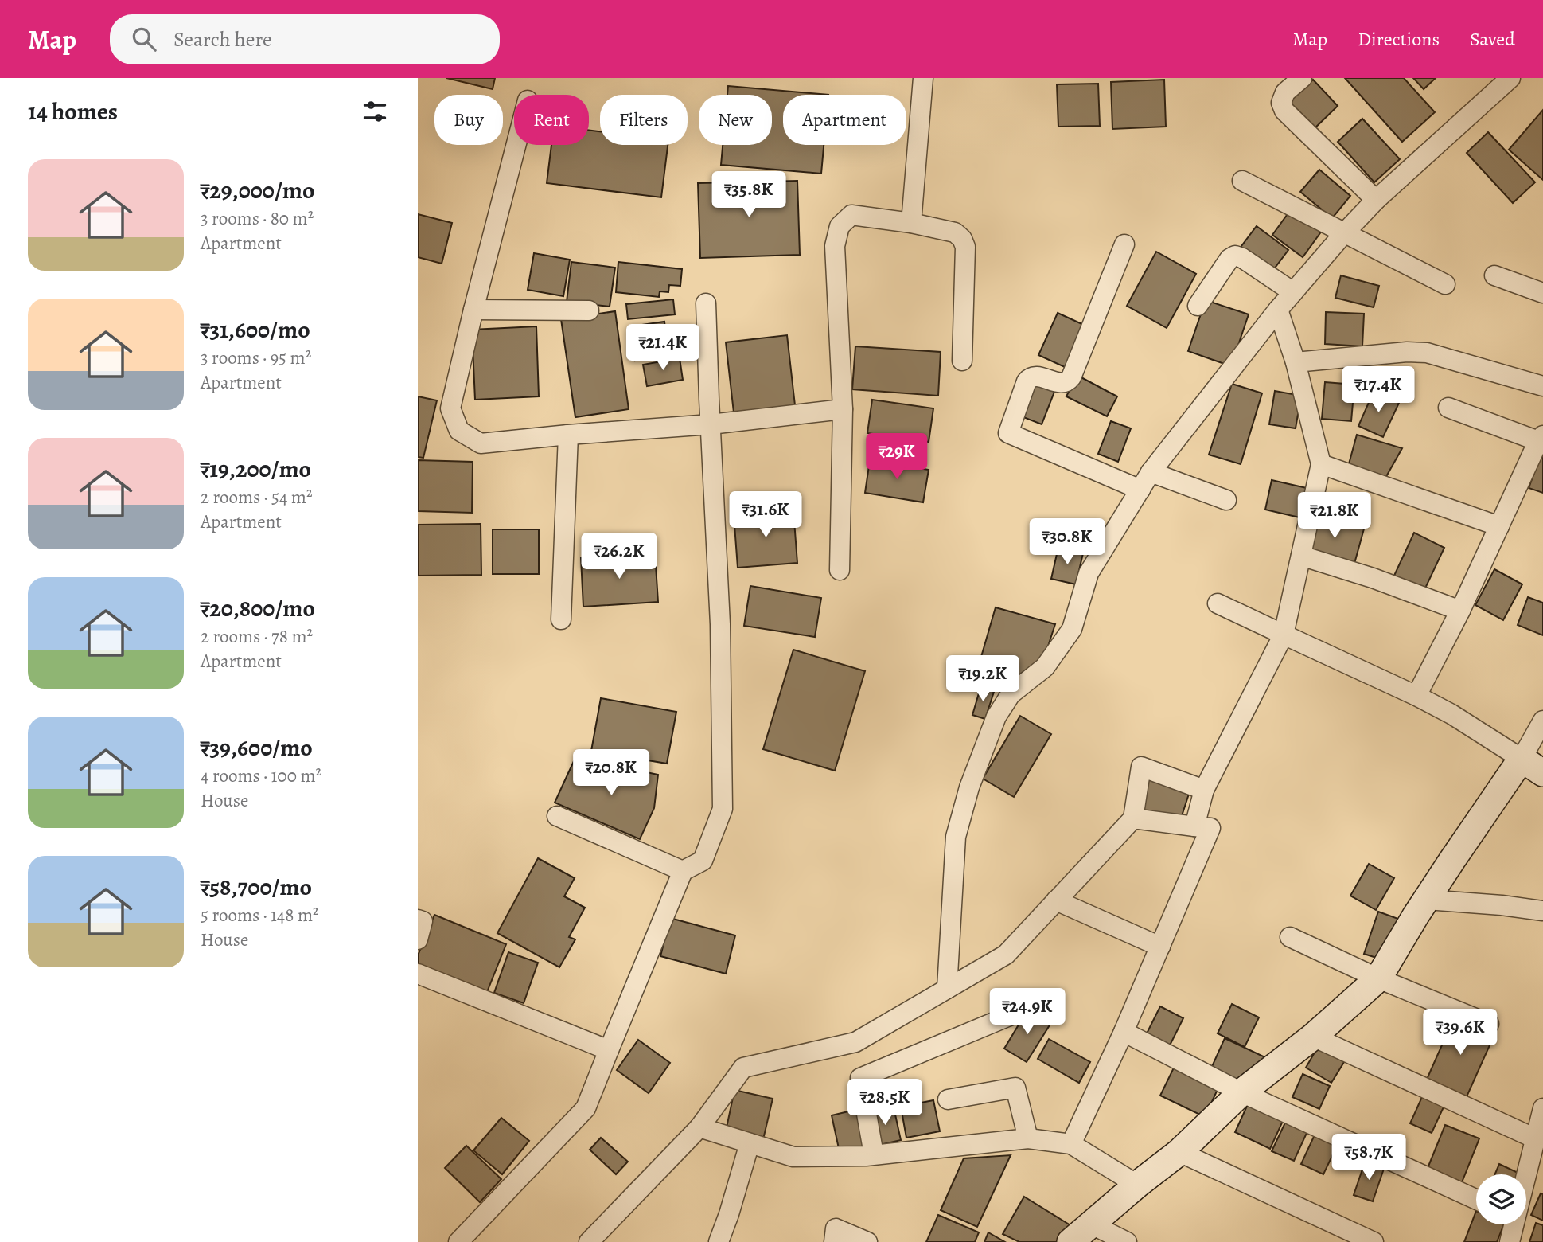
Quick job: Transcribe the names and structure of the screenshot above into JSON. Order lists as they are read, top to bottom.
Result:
{
  "page": {
    "header": "Map",
    "search": "Search here",
    "nav": ["Map", "Directions", "Saved"],
    "heading": "14 homes",
    "chip": [
      "Buy",
      "Rent",
      "Filters",
      "New",
      "Apartment"
    ],
    "list": [
      {
        "name": "₹29,000/mo",
        "note": "3 rooms · 80 m² · Apartment"
      },
      {
        "name": "₹31,600/mo",
        "note": "3 rooms · 95 m² · Apartment"
      },
      {
        "name": "₹19,200/mo",
        "note": "2 rooms · 54 m² · Apartment"
      },
      {
        "name": "₹20,800/mo",
        "note": "2 rooms · 78 m² · Apartment"
      },
      {
        "name": "₹39,600/mo",
        "note": "4 rooms · 100 m² · House"
      },
      {
        "name": "₹58,700/mo",
        "note": "5 rooms · 148 m² · House"
      }
    ],
    "price": [
      "₹35.8K",
      "₹21.4K",
      "₹17.4K",
      "₹29K",
      "₹31.6K",
      "₹21.8K",
      "₹30.8K",
      "₹26.2K",
      "₹19.2K",
      "₹20.8K",
      "₹24.9K",
      "₹39.6K",
      "₹28.5K",
      "₹58.7K"
    ]
  }
}
